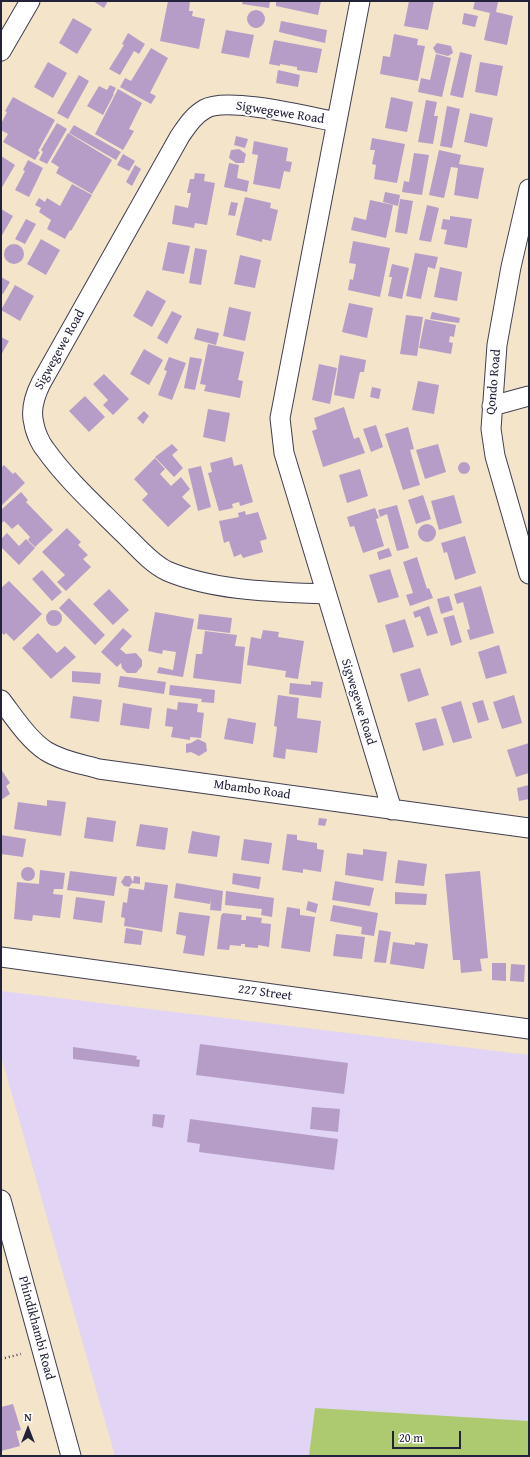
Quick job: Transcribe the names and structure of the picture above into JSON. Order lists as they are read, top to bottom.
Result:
{
  "streets": {
    "street": [
      "Sigwegewe Road",
      "Qondo Road",
      "Mbambo Road",
      "227 Street",
      "Phindikhambi Road"
    ]
  },
  "crossings": [
    ["Sigwegewe Road", "Mbambo Road"]
  ],
  "scale_bar": "20 m",
  "north": "top"
}
